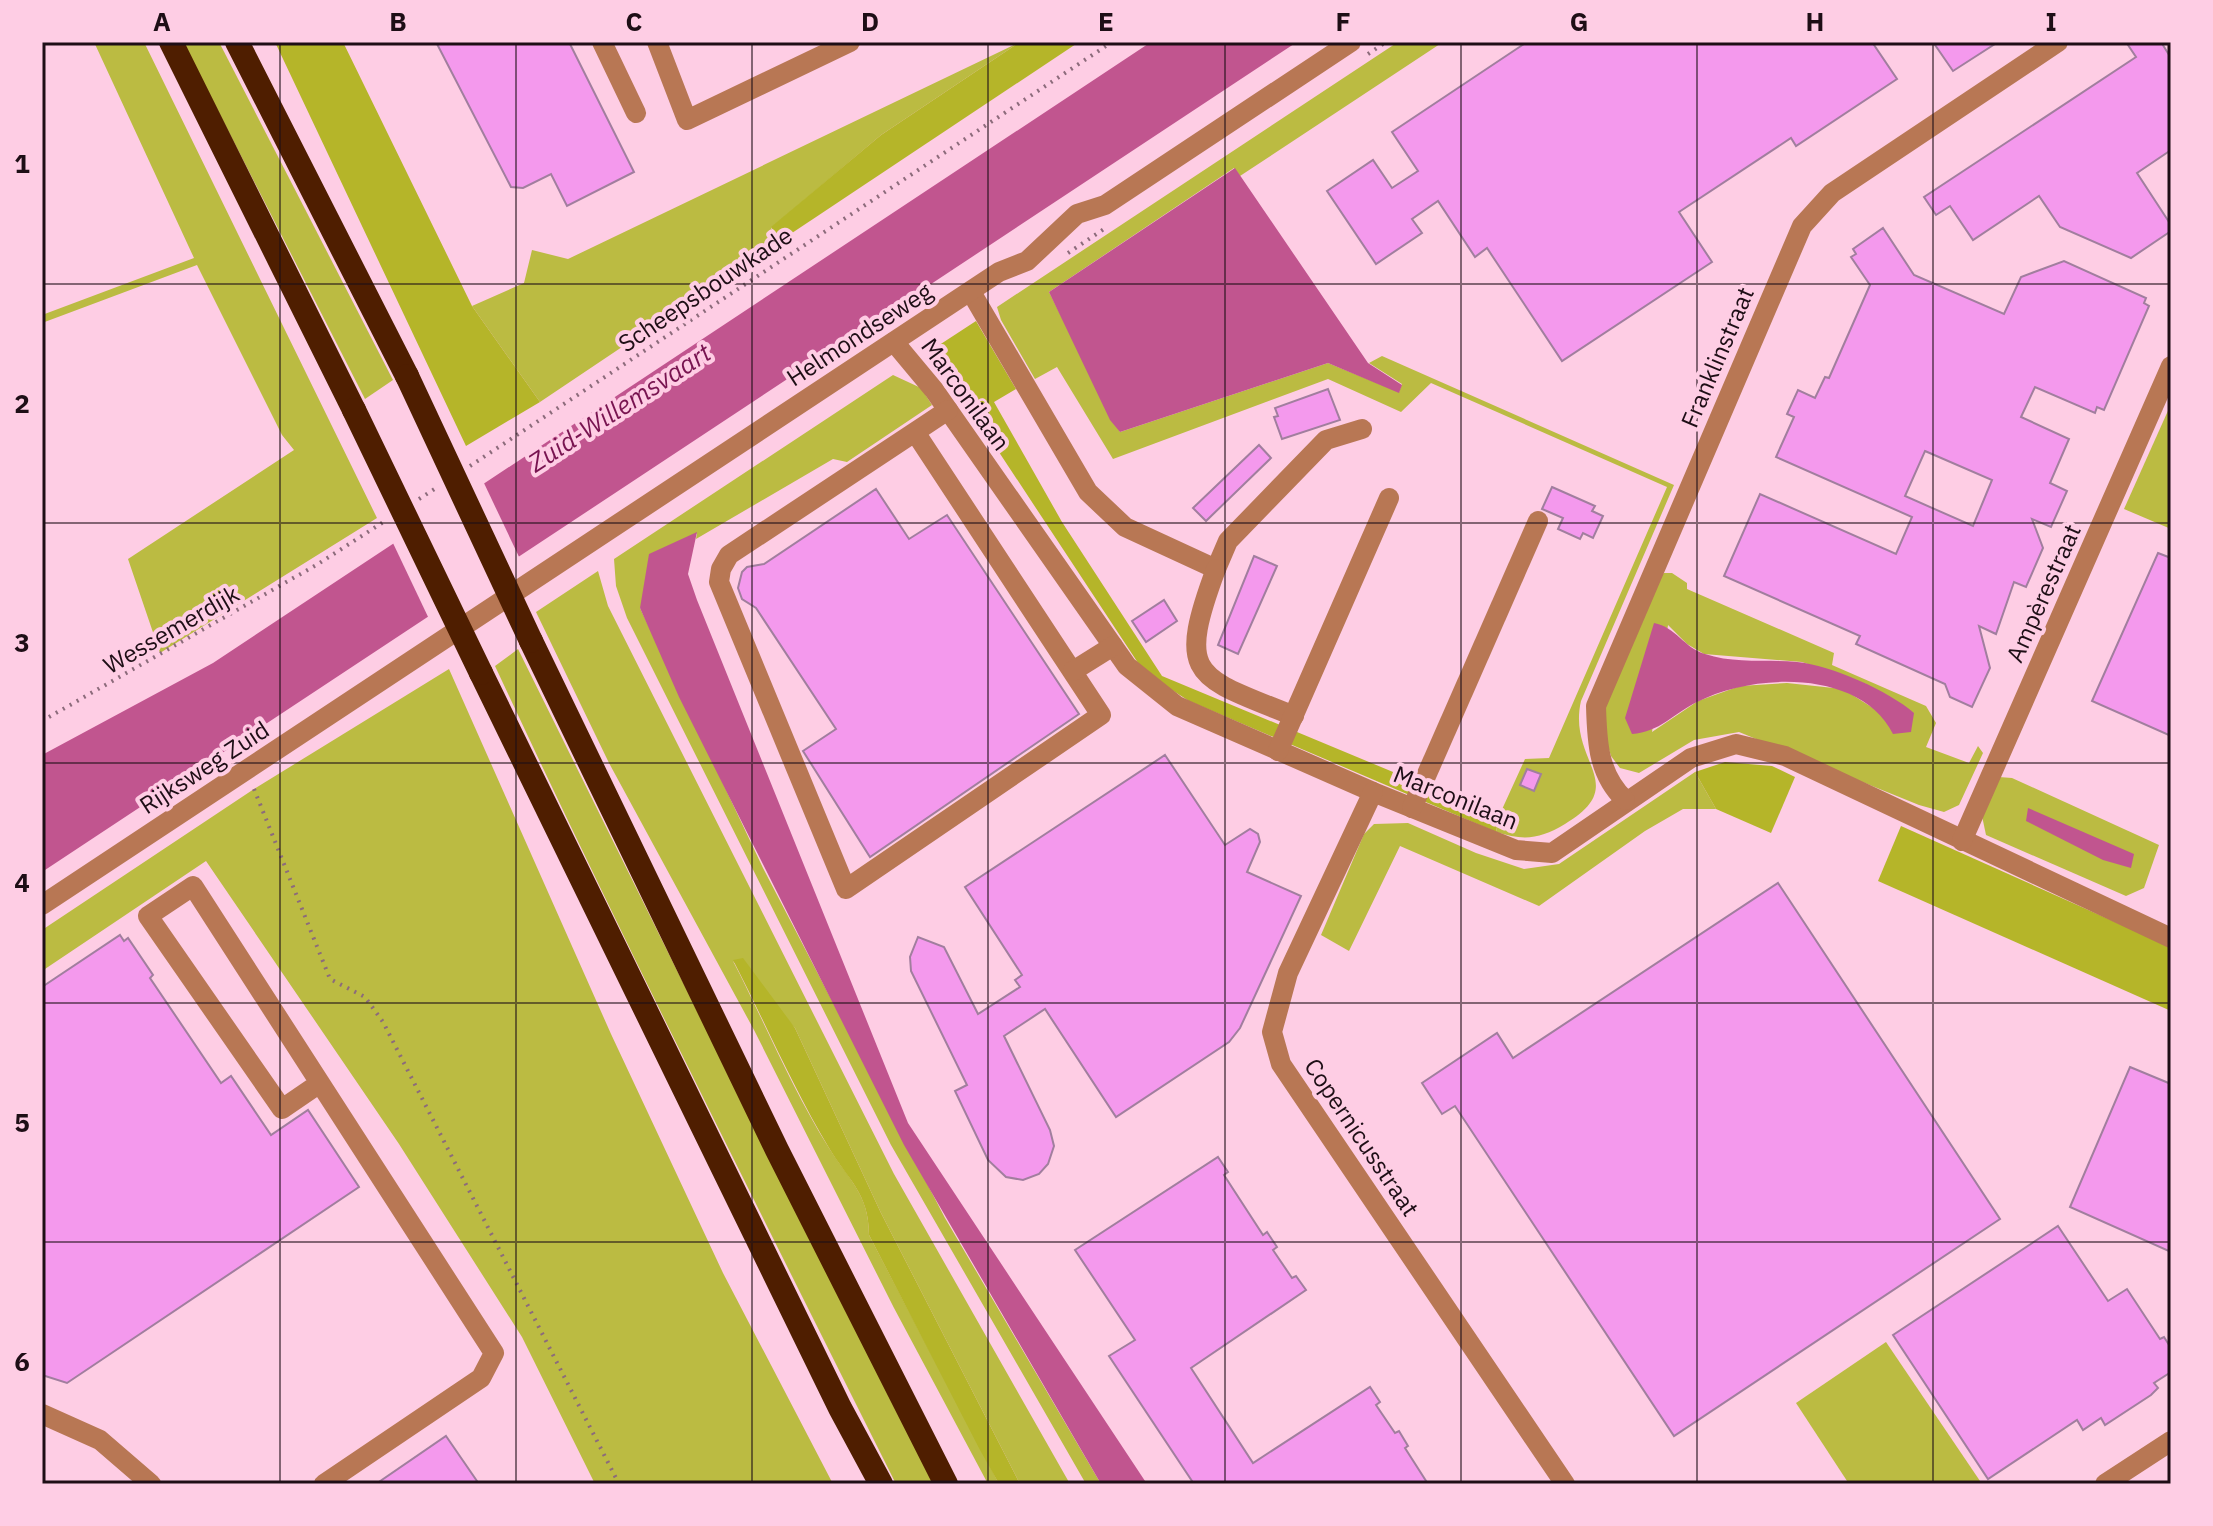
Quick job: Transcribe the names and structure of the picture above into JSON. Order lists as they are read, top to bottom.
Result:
{
  "streets": {
    "street": [
      "Helmondseweg",
      "Franklinstraat",
      "Marconilaan",
      "Ampèrestraat",
      "Rijksweg Zuid",
      "Copernicusstraat"
    ],
    "path": ["Scheepsbouwkade", "Wessemerdijk"]
  },
  "crossings": [
    ["Helmondseweg", "Marconilaan"],
    ["Helmondseweg", "Rijksweg Zuid"],
    ["Franklinstraat", "Marconilaan"],
    ["Marconilaan", "Ampèrestraat"],
    ["Marconilaan", "Copernicusstraat"]
  ],
  "water": ["Zuid-Willemsvaart"],
  "grid": {
    "columns": [
      "A",
      "B",
      "C",
      "D",
      "E",
      "F",
      "G",
      "H",
      "I"
    ],
    "rows": [
      "1",
      "2",
      "3",
      "4",
      "5",
      "6"
    ]
  }
}
